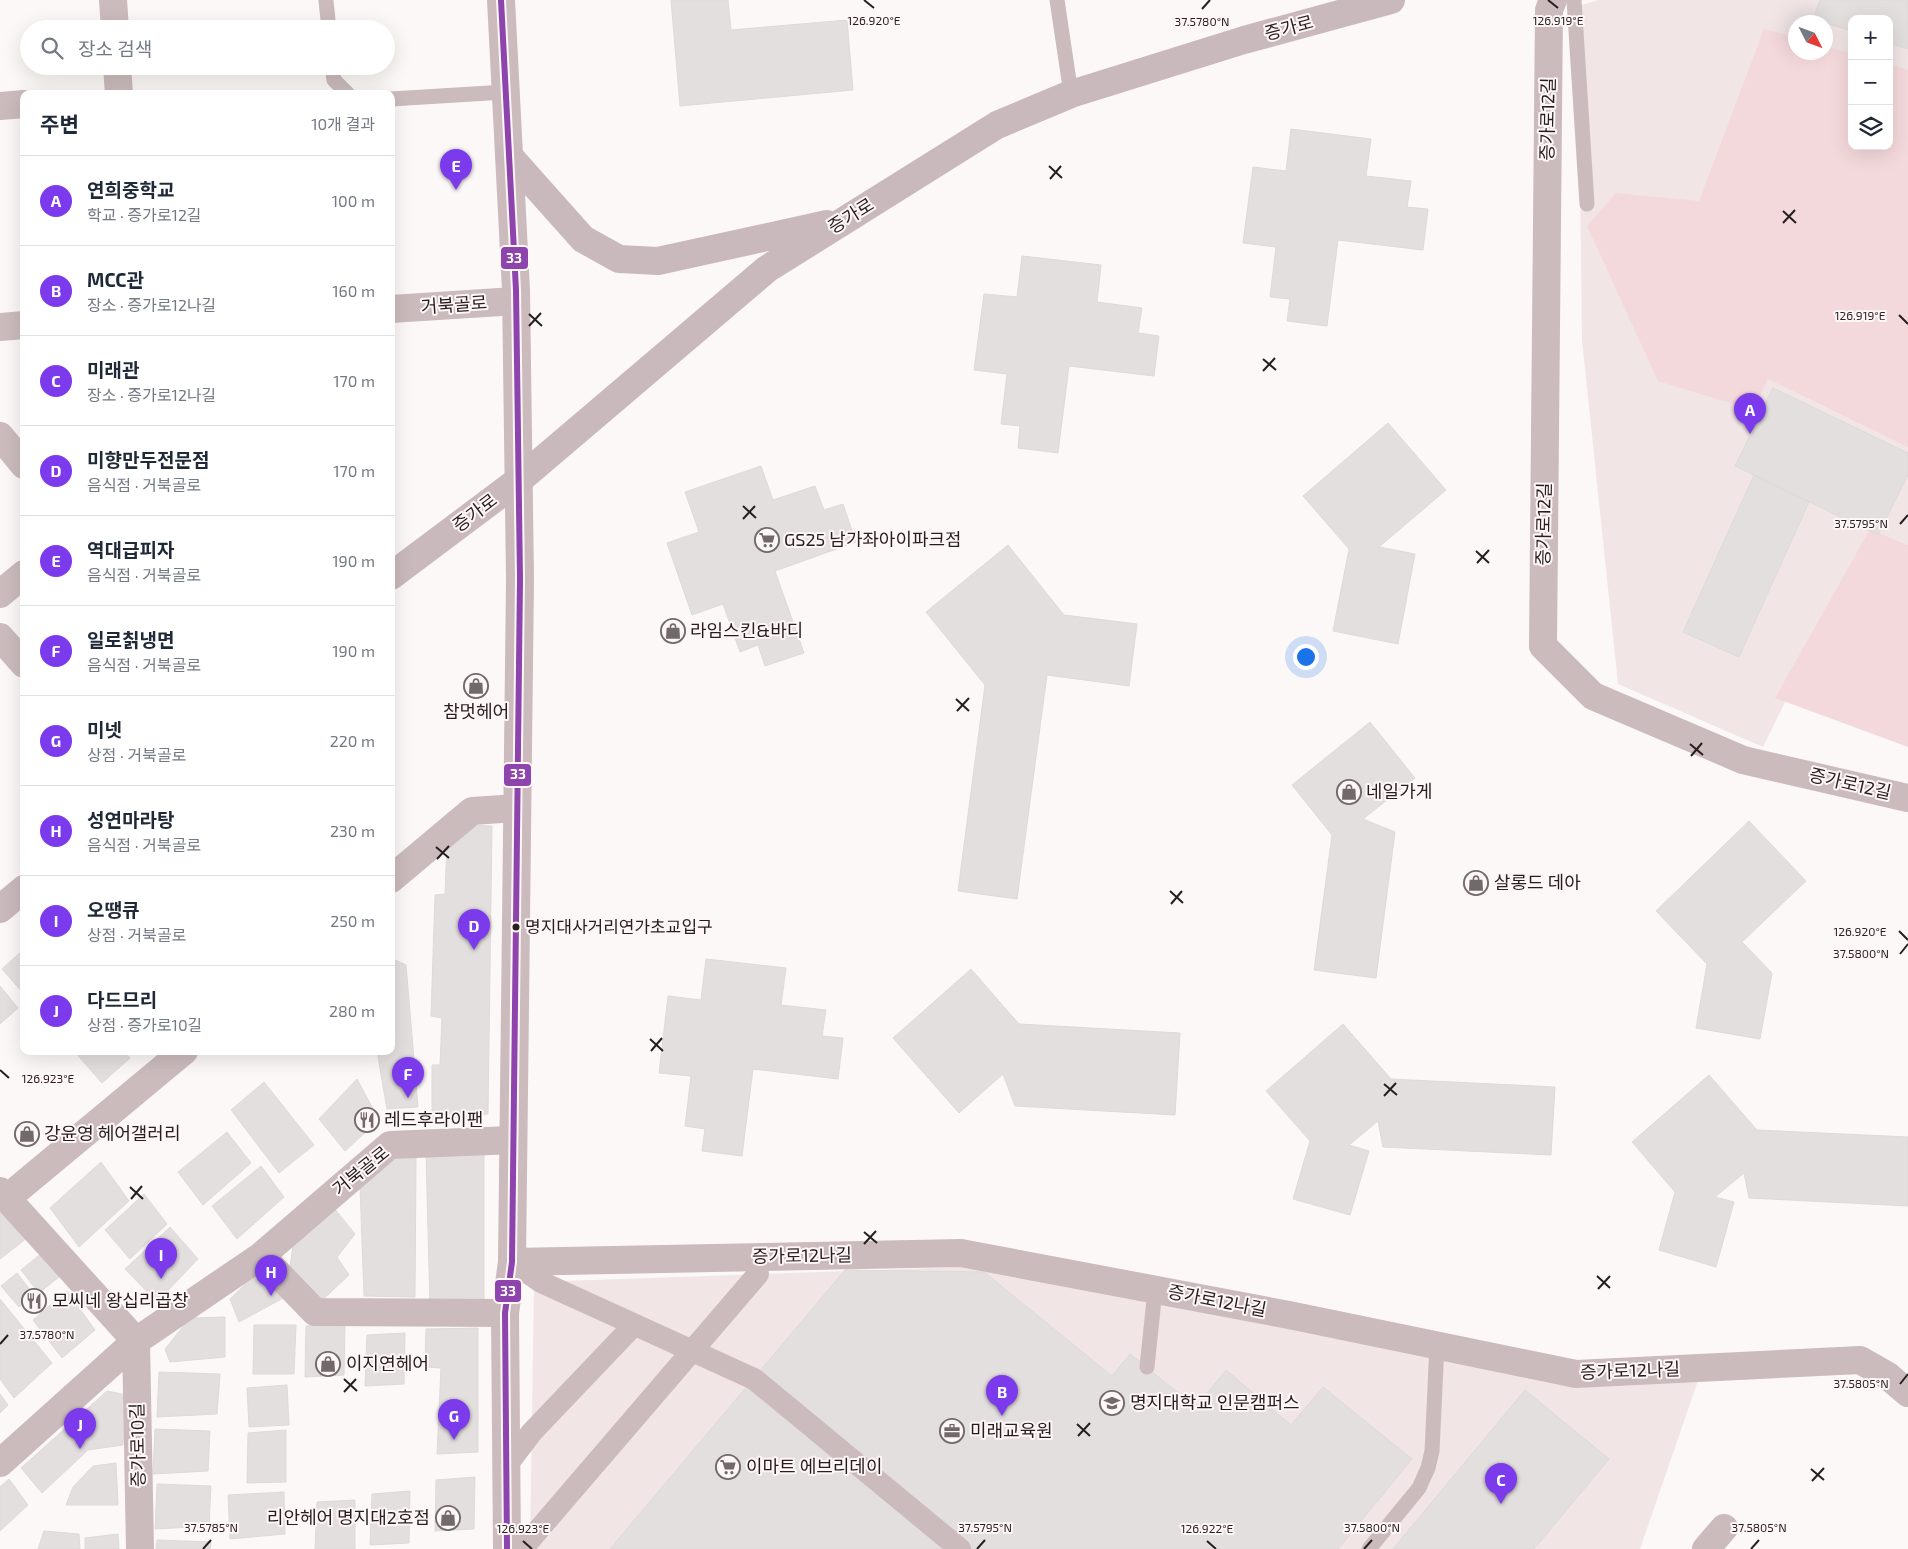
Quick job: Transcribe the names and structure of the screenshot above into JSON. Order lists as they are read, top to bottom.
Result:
{
  "streets": {
    "main road": ["증가로"],
    "street": [
      "증가로12길",
      "거북골로",
      "증가로12나길",
      "증가로10길"
    ]
  },
  "crossings": [
    ["거북골로", "증가로10길"]
  ],
  "places": {
    "supermarket": ["GS25 남가좌아이파크점", "이마트 에브리데이"],
    "shop": [
      "라임스킨&바디",
      "참멋헤어",
      "네일가게",
      "살롱드 데아",
      "강윤영 헤어갤러리",
      "이지연헤어",
      "리안헤어 명지대2호점"
    ],
    "other": ["명지대사거리연가초교입구"],
    "restaurant": ["레드후라이팬", "모씨네 왕십리곱창"],
    "school or university": ["명지대학교 인문캠퍼스"],
    "office": ["미래교육원"]
  },
  "lines": ["transit line 33"],
  "north": "bottom right",
  "page": {
    "map_buttons": ["+", "−"],
    "search": "장소 검색",
    "heading": ["주변", "10개 결과"],
    "pins": [
      "E",
      "A",
      "D",
      "F",
      "I",
      "H",
      "B",
      "G",
      "J",
      "C"
    ],
    "list": [
      {
        "mark": "A",
        "name": "연희중학교",
        "note": "학교 · 증가로12길",
        "value": "100 m"
      },
      {
        "mark": "B",
        "name": "MCC관",
        "note": "장소 · 증가로12나길",
        "value": "160 m"
      },
      {
        "mark": "C",
        "name": "미래관",
        "note": "장소 · 증가로12나길",
        "value": "170 m"
      },
      {
        "mark": "D",
        "name": "미향만두전문점",
        "note": "음식점 · 거북골로",
        "value": "170 m"
      },
      {
        "mark": "E",
        "name": "역대급피자",
        "note": "음식점 · 거북골로",
        "value": "190 m"
      },
      {
        "mark": "F",
        "name": "일로칡냉면",
        "note": "음식점 · 거북골로",
        "value": "190 m"
      },
      {
        "mark": "G",
        "name": "미넷",
        "note": "상점 · 거북골로",
        "value": "220 m"
      },
      {
        "mark": "H",
        "name": "성연마라탕",
        "note": "음식점 · 거북골로",
        "value": "230 m"
      },
      {
        "mark": "I",
        "name": "오땡큐",
        "note": "상점 · 거북골로",
        "value": "250 m"
      },
      {
        "mark": "J",
        "name": "다드므리",
        "note": "상점 · 증가로10길",
        "value": "280 m"
      }
    ]
  },
  "coordinates": [
    "126.920°E",
    "126.919°E",
    "37.5780°N",
    "37.5795°N",
    "37.5800°N",
    "126.923°E",
    "37.5805°N",
    "37.5785°N",
    "126.922°E"
  ]
}
